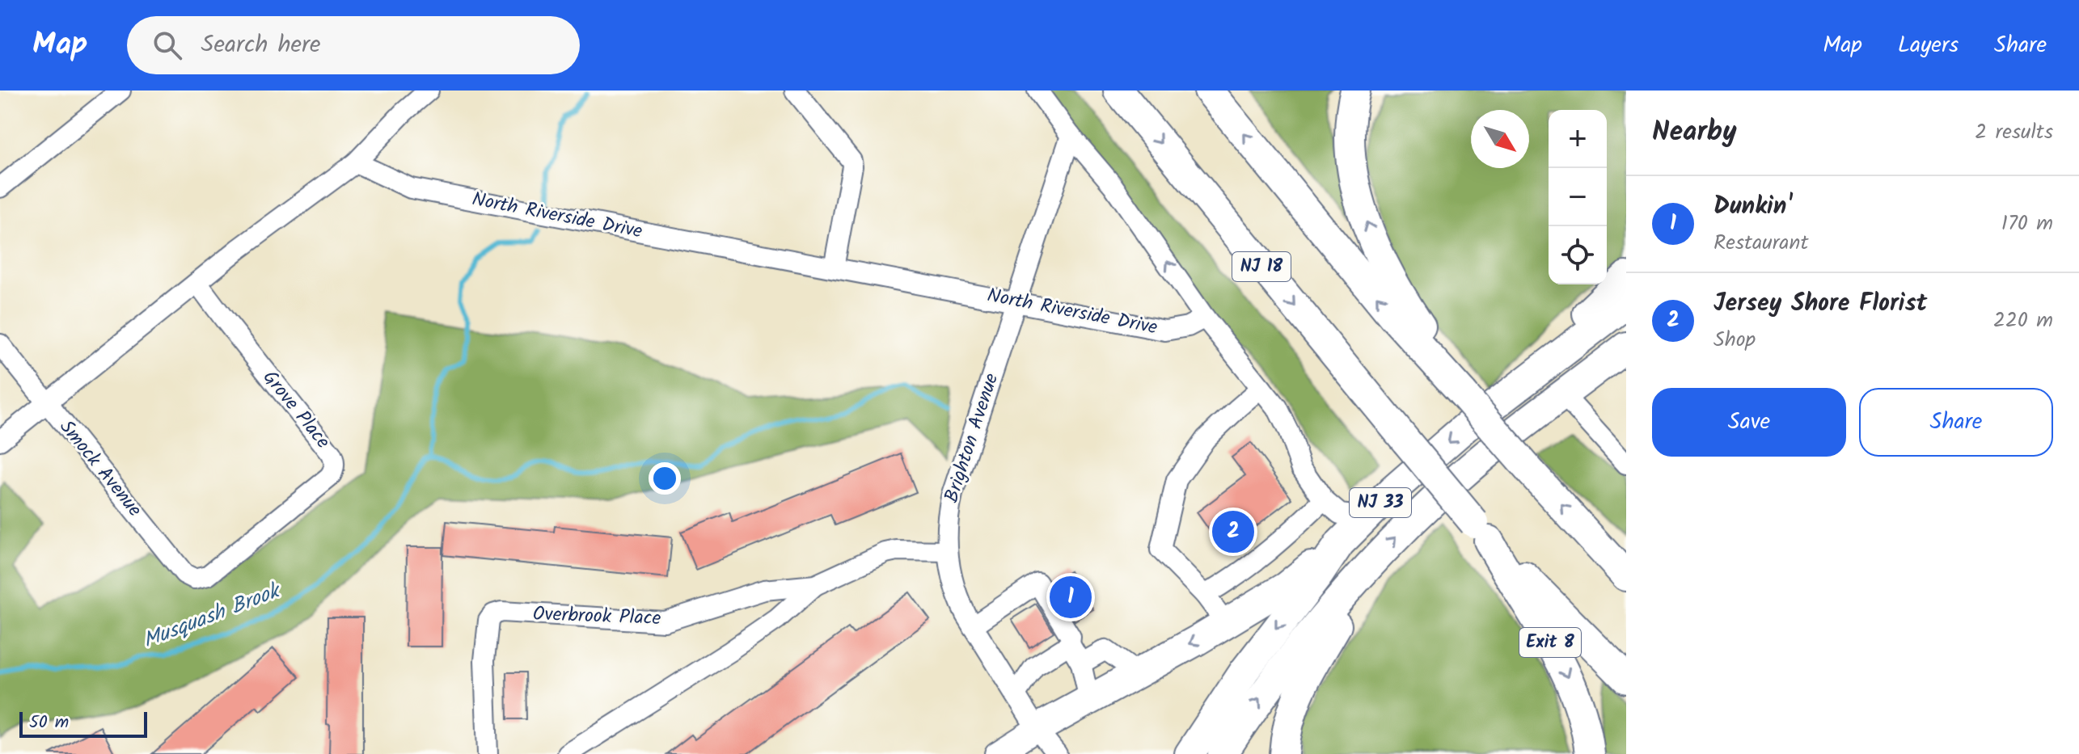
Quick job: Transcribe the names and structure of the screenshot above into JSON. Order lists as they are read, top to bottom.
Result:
{
  "streets": {
    "highway": ["NJ 18", "NJ 33", "Exit 8"],
    "street": [
      "North Riverside Drive",
      "Grove Place",
      "Brighton Avenue",
      "Smock Avenue",
      "Overbrook Place"
    ]
  },
  "crossings": [
    ["North Riverside Drive", "Brighton Avenue"],
    ["NJ 18", "Exit 8"],
    ["Grove Place", "Smock Avenue"],
    ["Brighton Avenue", "Overbrook Place"]
  ],
  "water": ["Musquash Brook"],
  "scale_bar": "50 m",
  "north": "bottom right",
  "page": {
    "header": "Map",
    "search": "Search here",
    "nav": ["Map", "Layers", "Share"],
    "heading": ["Nearby", "2 results"],
    "map_buttons": ["+", "−"],
    "list": [
      {
        "mark": "1",
        "name": "Dunkin'",
        "note": "Restaurant",
        "value": "170 m"
      },
      {
        "mark": "2",
        "name": "Jersey Shore Florist",
        "note": "Shop",
        "value": "220 m"
      }
    ],
    "buttons": ["Save", "Share"],
    "pins": ["2", "1"],
    "scale": "50 m"
  }
}
